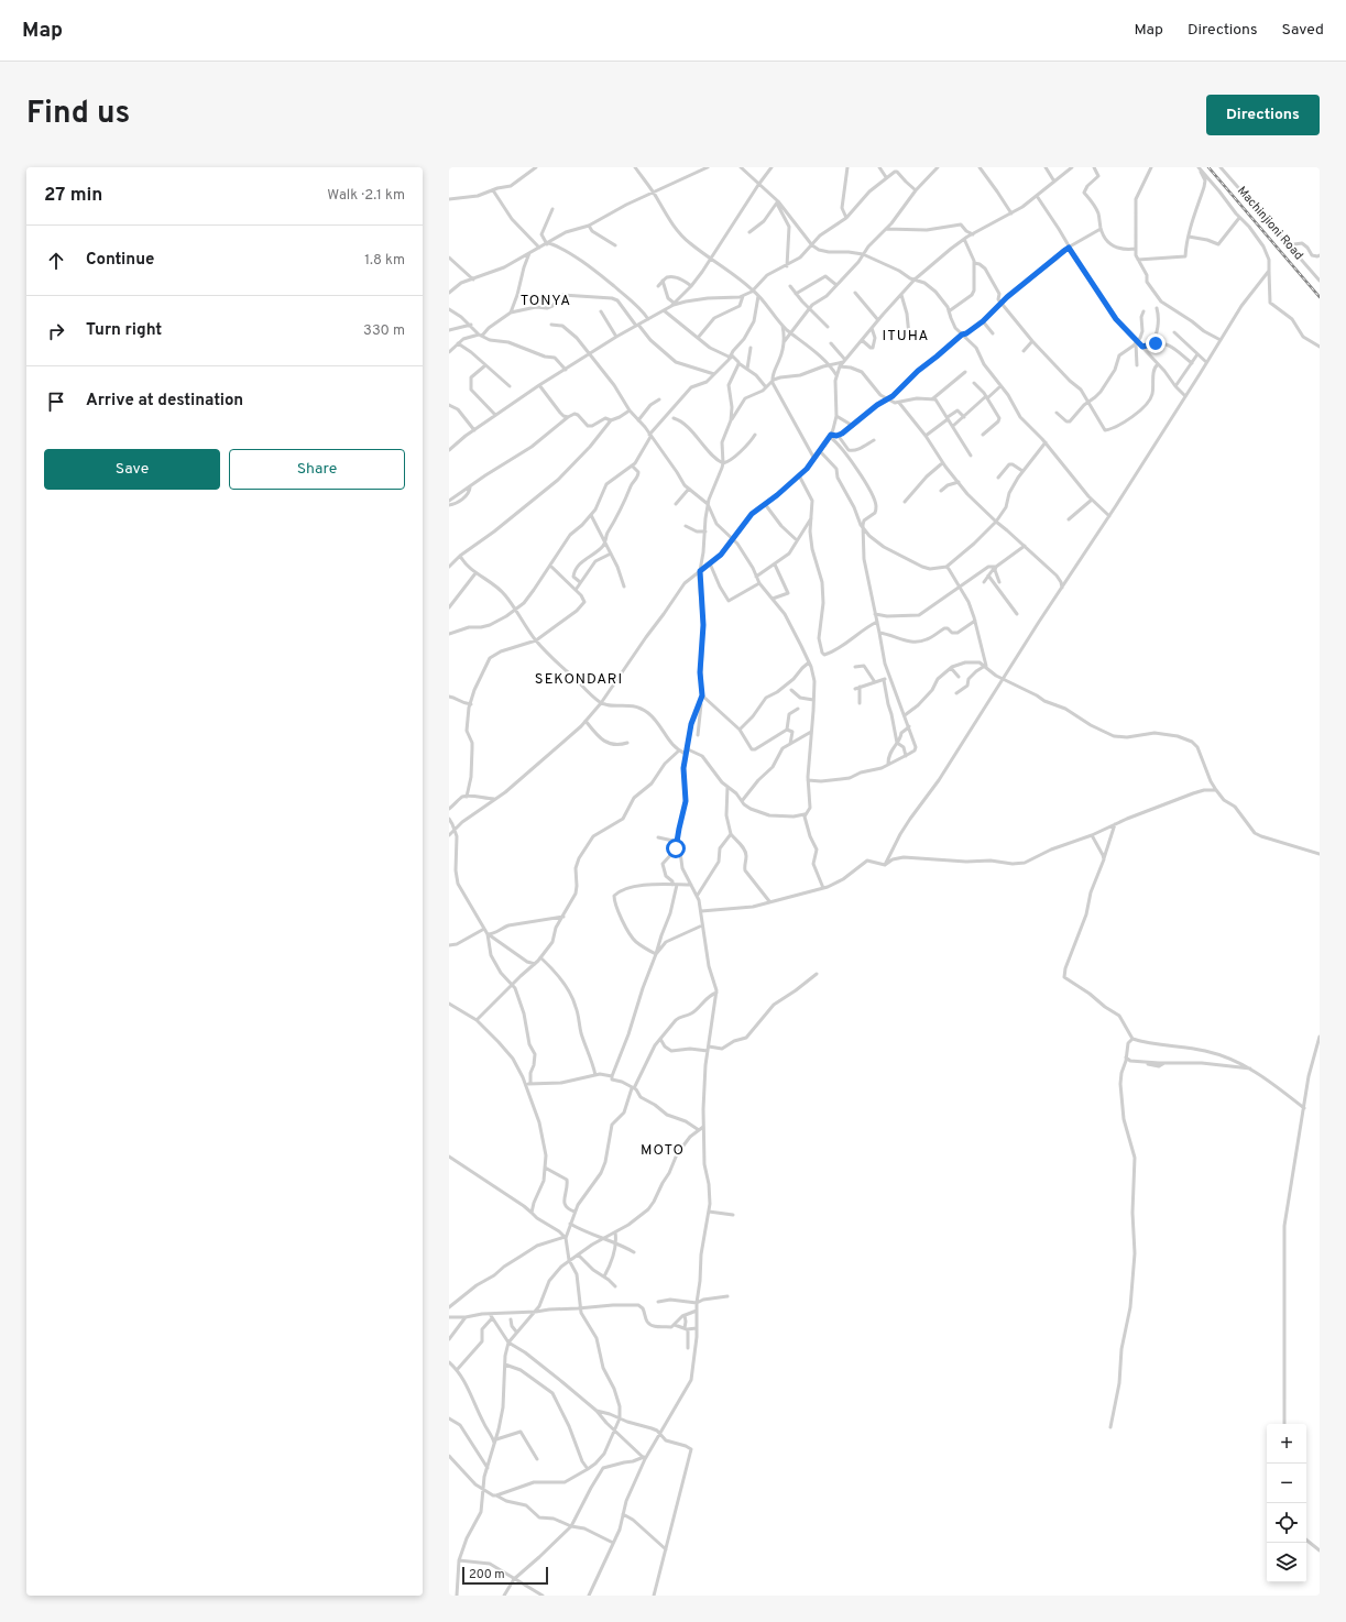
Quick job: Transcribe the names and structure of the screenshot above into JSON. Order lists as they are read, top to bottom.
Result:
{
  "streets": {
    "street": ["Machinjioni Road"]
  },
  "districts": [
    "TONYA",
    "ITUHA",
    "SEKONDARI",
    "MOTO"
  ],
  "scale_bar": "200 m",
  "page": {
    "header": "Map",
    "nav": ["Map", "Directions", "Saved"],
    "title": "Find us",
    "buttons": [
      "Directions",
      ["Save", "Share"]
    ],
    "heading": ["27 min", "Walk · 2.1 km"],
    "list": [
      ["Continue", "1.8 km"],
      ["Turn right", "330 m"],
      "Arrive at destination"
    ],
    "map_buttons": ["+", "−"],
    "scale": "200 m"
  }
}
